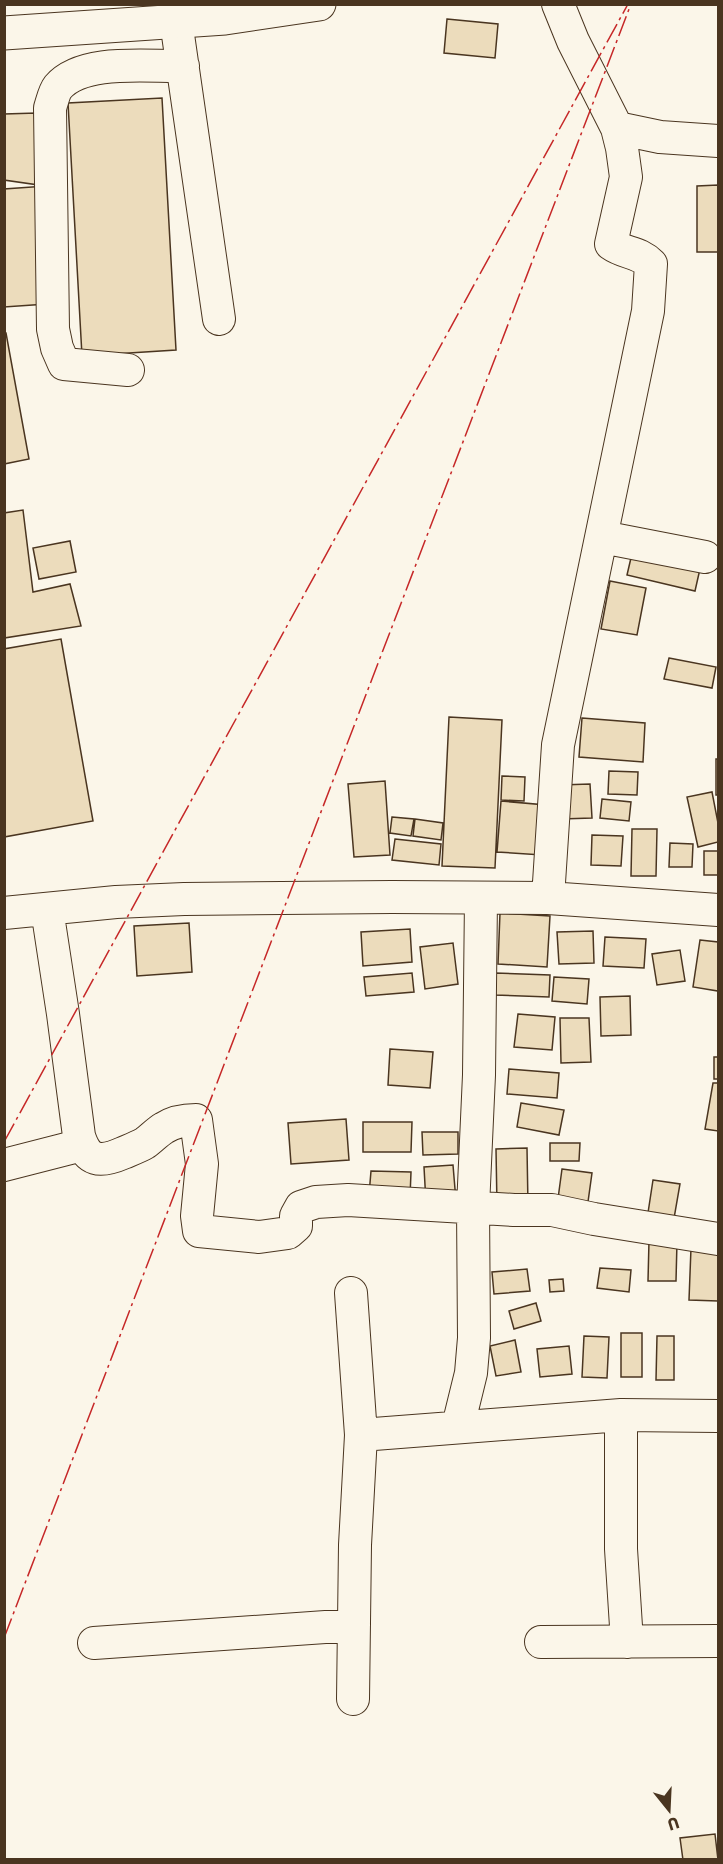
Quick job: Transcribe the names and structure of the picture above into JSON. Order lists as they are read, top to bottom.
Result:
{
  "north": "bottom"
}
